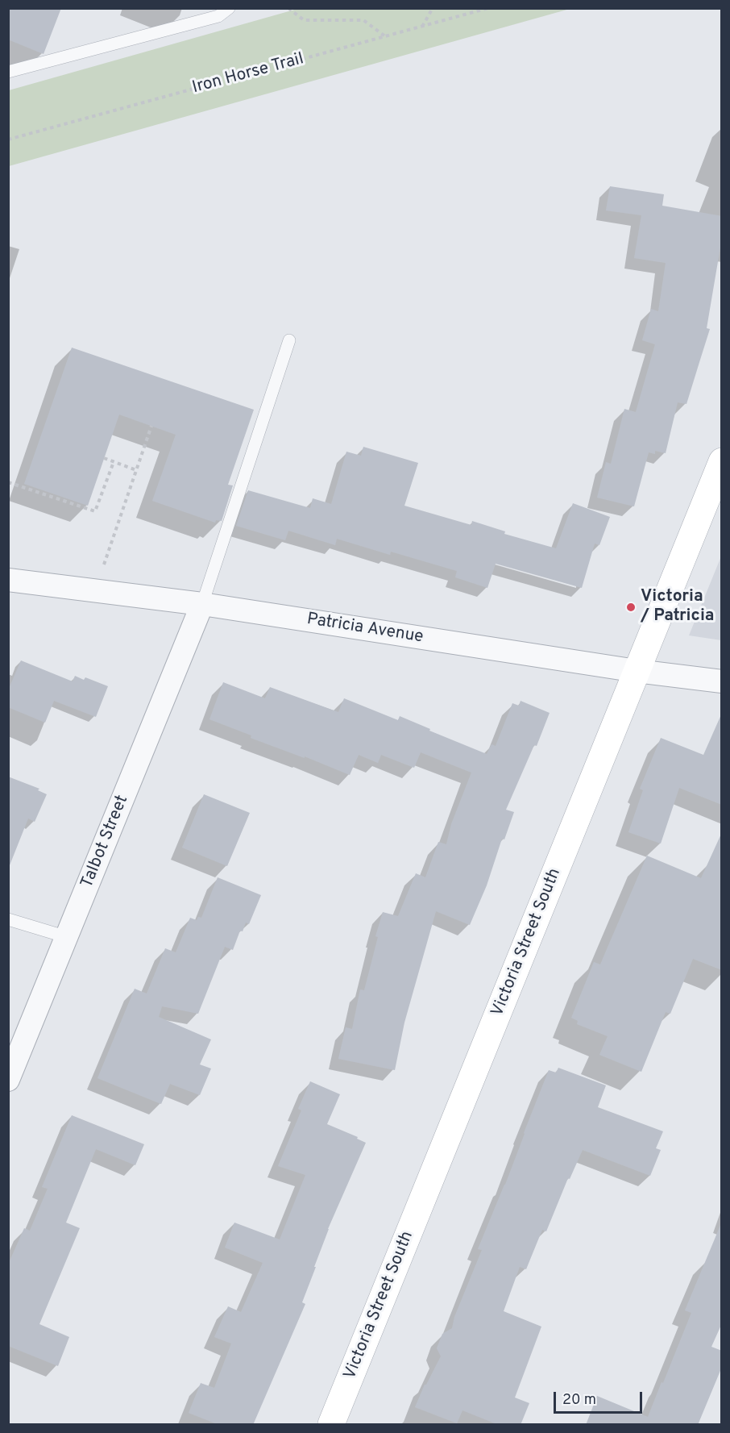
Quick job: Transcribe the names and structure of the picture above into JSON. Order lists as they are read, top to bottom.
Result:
{
  "streets": {
    "main road": ["Victoria Street South"],
    "street": ["Patricia Avenue", "Talbot Street"],
    "path": ["Iron Horse Trail"]
  },
  "crossings": [
    ["Patricia Avenue", "Talbot Street"],
    ["Patricia Avenue", "Victoria Street South"]
  ],
  "places": ["Victoria / Patricia"],
  "scale_bar": "20 m"
}
